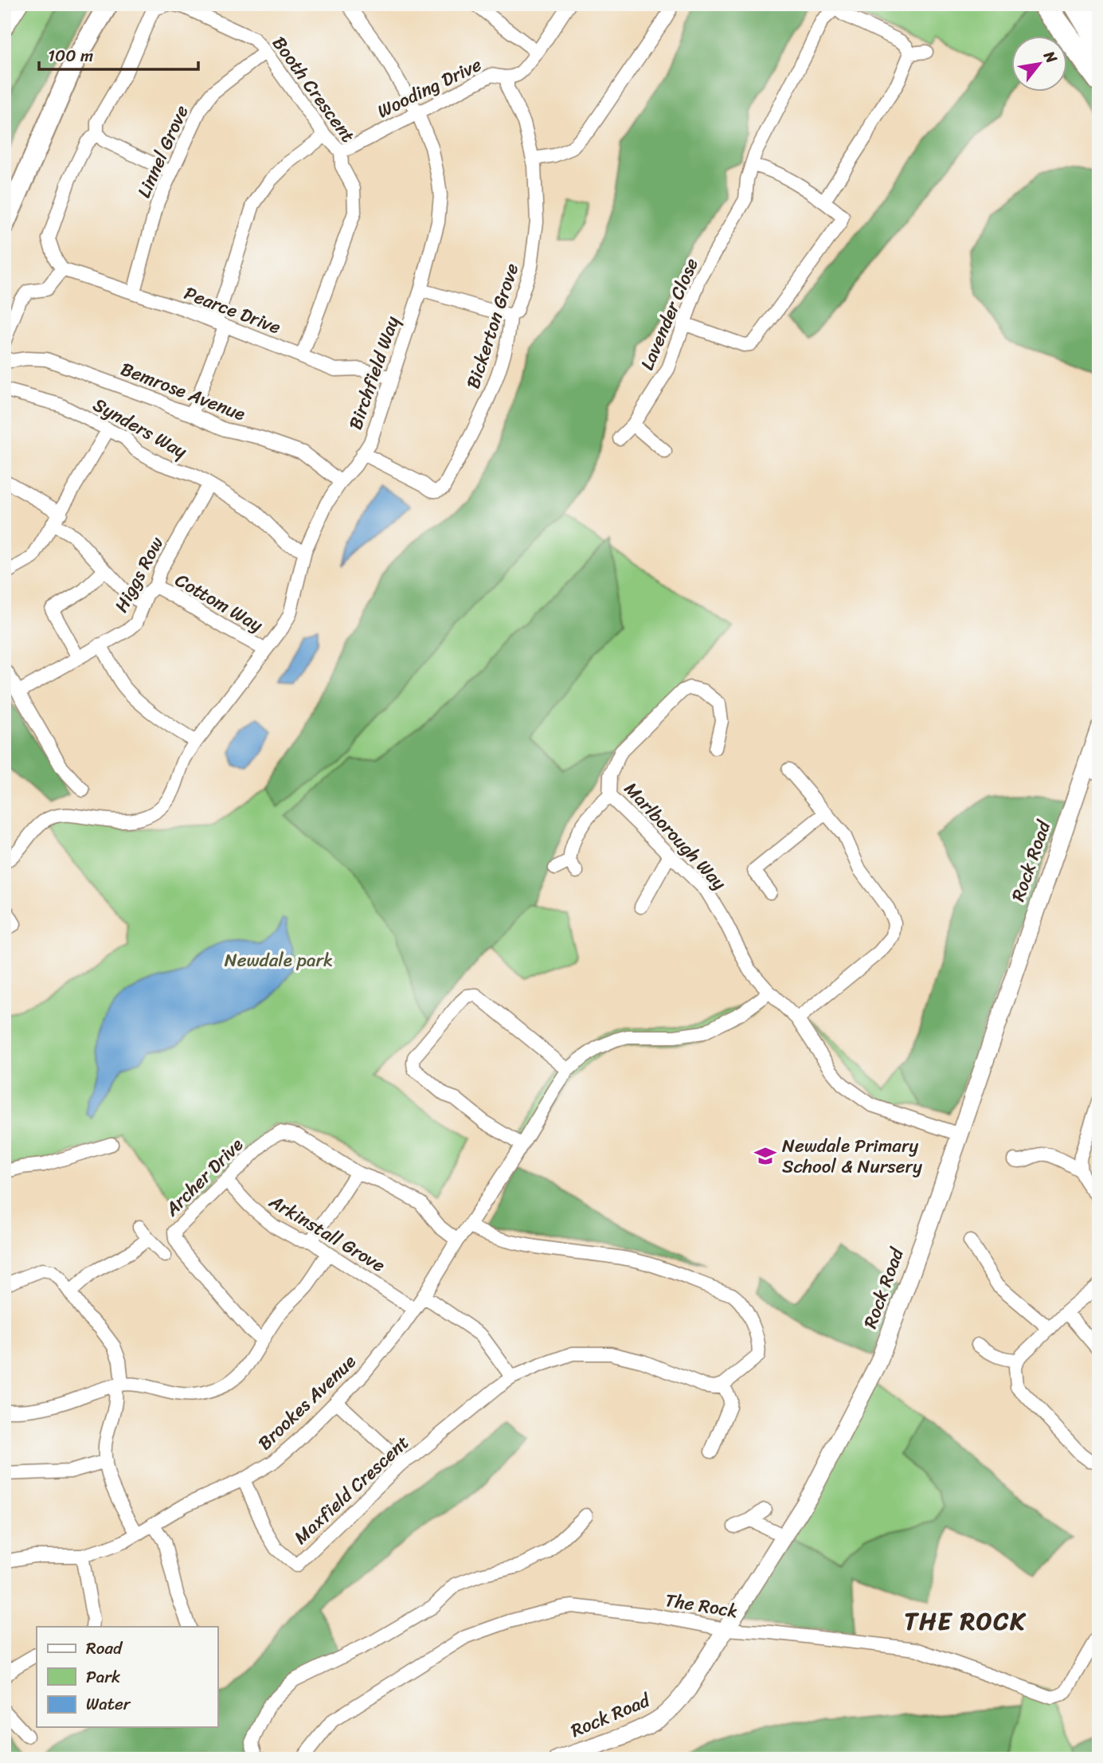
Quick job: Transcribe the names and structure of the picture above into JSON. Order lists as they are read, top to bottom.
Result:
{
  "streets": {
    "street": [
      "Wooding Drive",
      "Booth Crescent",
      "Linnel Grove",
      "Pearce Drive",
      "Lavender Close",
      "Bickerton Grove",
      "Birchfield Way",
      "Bemrose Avenue",
      "Synders Way",
      "Higgs Row",
      "Cottom Way",
      "Marlborough Way",
      "Rock Road",
      "Archer Drive",
      "Arkinstall Grove",
      "Brookes Avenue",
      "Maxfield Crescent",
      "The Rock"
    ]
  },
  "crossings": [
    ["Wooding Drive", "Booth Crescent"],
    ["Wooding Drive", "Bickerton Grove"],
    ["Wooding Drive", "Birchfield Way"],
    ["Booth Crescent", "Linnel Grove"],
    ["Booth Crescent", "Pearce Drive"],
    ["Linnel Grove", "Pearce Drive"],
    ["Pearce Drive", "Birchfield Way"],
    ["Bickerton Grove", "Birchfield Way"],
    ["Birchfield Way", "Bemrose Avenue"],
    ["Birchfield Way", "Synders Way"],
    ["Birchfield Way", "Cottom Way"],
    ["Synders Way", "Higgs Row"],
    ["Higgs Row", "Cottom Way"],
    ["Marlborough Way", "Rock Road"],
    ["Marlborough Way", "Brookes Avenue"],
    ["Rock Road", "The Rock"],
    ["Archer Drive", "Arkinstall Grove"],
    ["Archer Drive", "Brookes Avenue"],
    ["Arkinstall Grove", "Brookes Avenue"],
    ["Brookes Avenue", "Maxfield Crescent"]
  ],
  "districts": ["THE ROCK"],
  "parks": ["Newdale park"],
  "places": {
    "school or university": ["Newdale Primary School & Nursery"]
  },
  "legend": ["Road", "Park", "Water"],
  "scale_bar": "100 m",
  "north": "top right"
}
